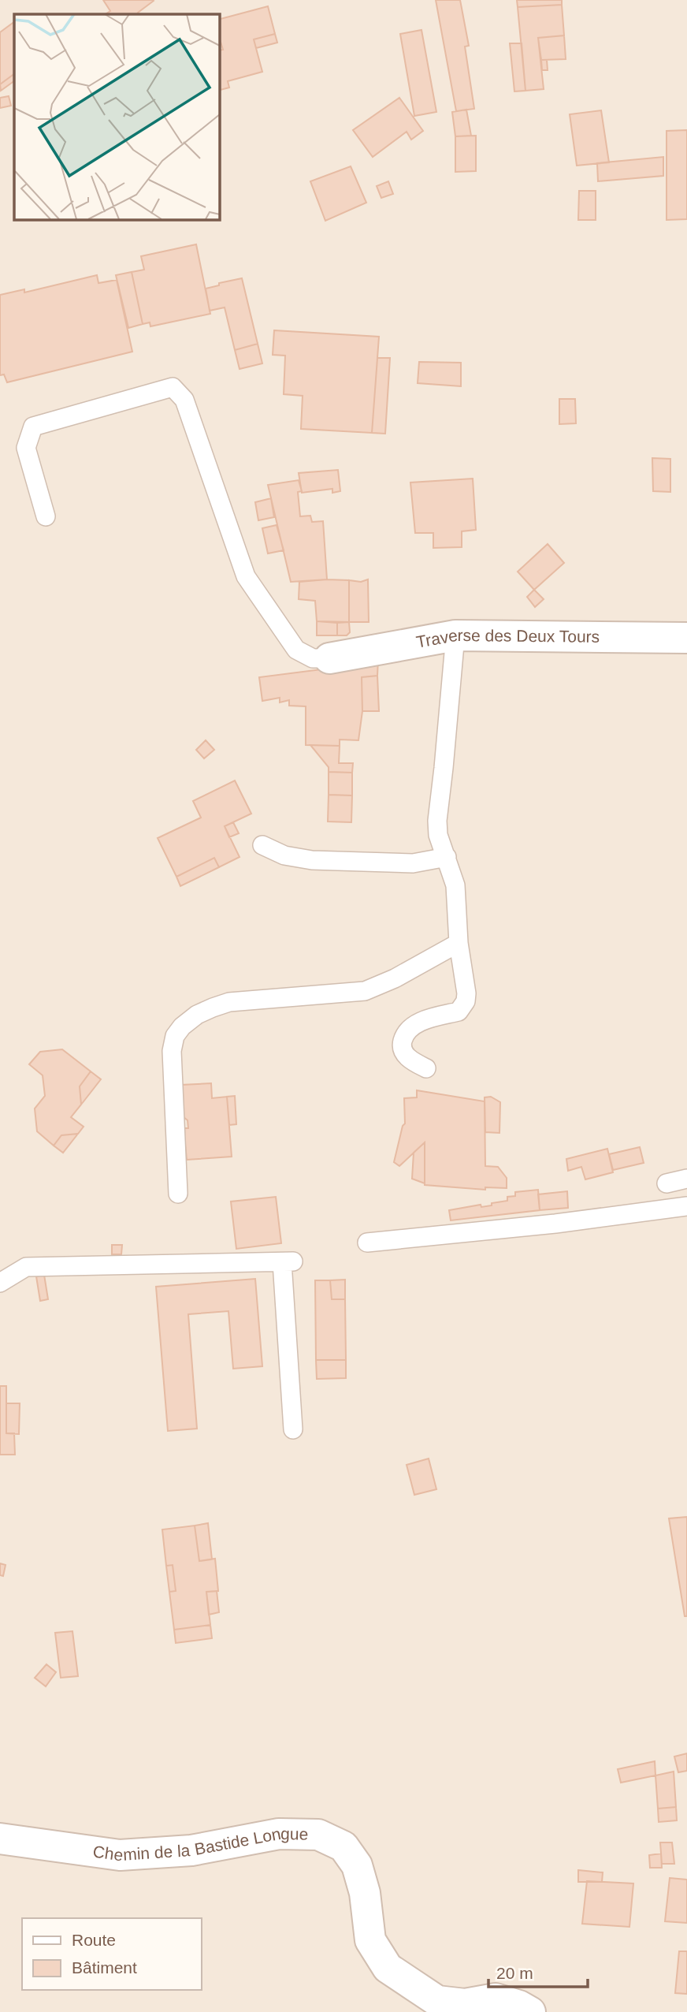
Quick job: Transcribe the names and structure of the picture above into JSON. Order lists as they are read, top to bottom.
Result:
{
  "streets": {
    "street": ["Traverse des Deux Tours", "Chemin de la Bastide Longue"]
  },
  "legend": ["Route", "Bâtiment"],
  "scale_bar": "20 m"
}
